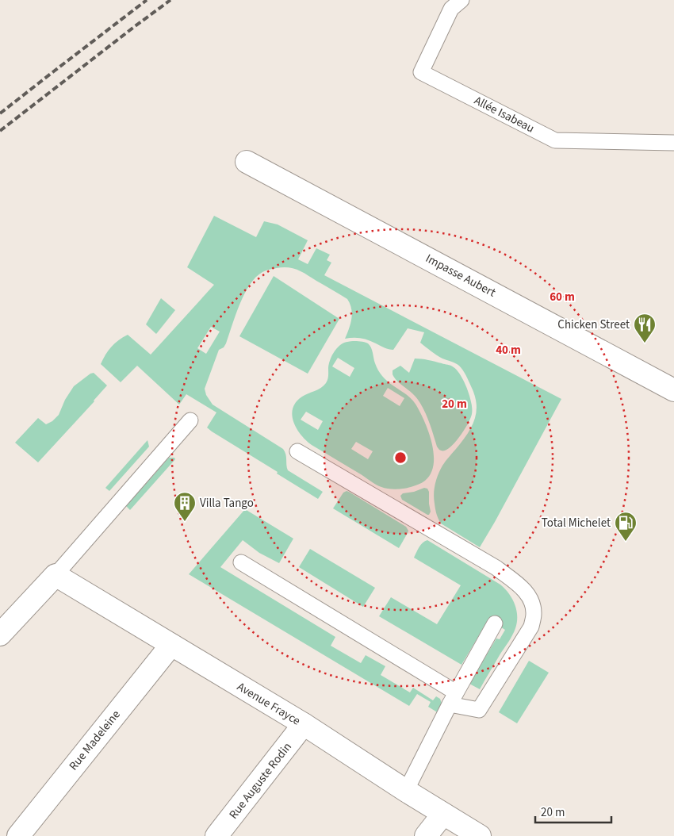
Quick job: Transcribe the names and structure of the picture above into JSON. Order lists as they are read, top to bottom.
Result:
{
  "streets": {
    "street": [
      "Impasse Aubert",
      "Avenue Frayce",
      "Rue Madeleine",
      "Rue Auguste Rodin"
    ],
    "lane": ["Allée Isabeau"]
  },
  "crossings": [
    ["Avenue Frayce", "Rue Madeleine"],
    ["Avenue Frayce", "Rue Auguste Rodin"]
  ],
  "places": {
    "restaurant": ["Chicken Street"],
    "building": ["Villa Tango"],
    "fuel station": ["Total Michelet"]
  },
  "scale_bar": "20 m",
  "rings": ["60 m", "40 m", "20 m"]
}
